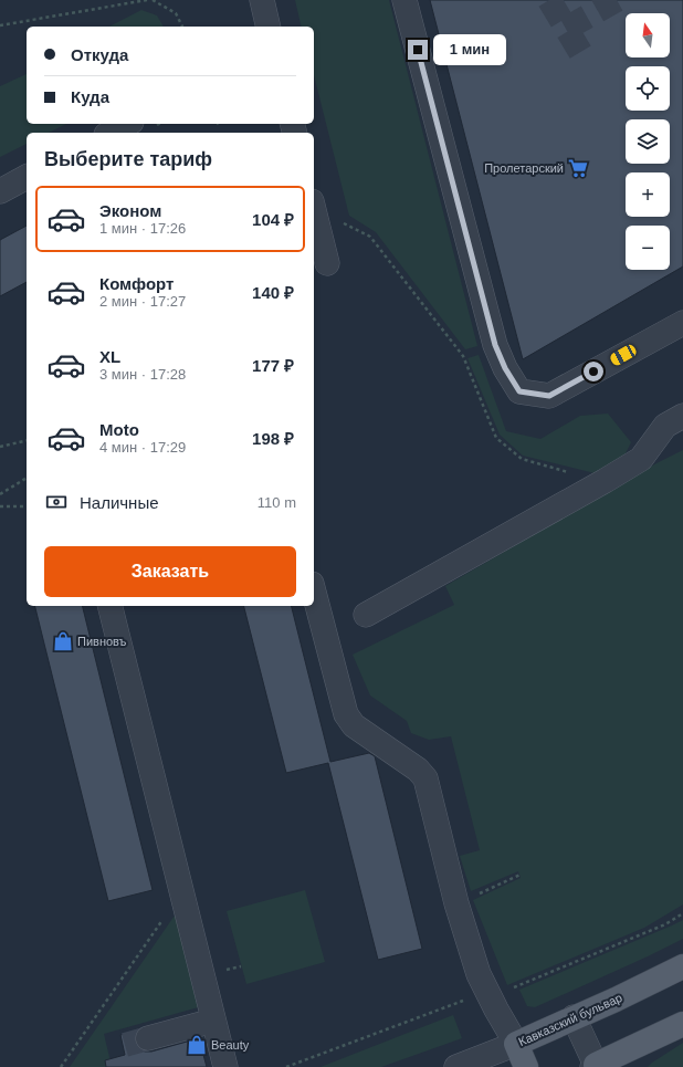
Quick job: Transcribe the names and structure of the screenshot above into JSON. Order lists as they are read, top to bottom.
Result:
{
  "streets": {
    "main road": ["Кавказский бульвар"]
  },
  "places": {
    "supermarket": ["Пролетарский"],
    "shop": ["Пивновъ", "Beauty"]
  },
  "north": "top",
  "page": {
    "map_buttons": ["+", "−"],
    "banner": ["Откуда", "Куда"],
    "bubble": "1 мин",
    "heading": "Выберите тариф",
    "list": [
      {
        "name": "Эконом",
        "note": "1 мин · 17:26",
        "value": "104 ₽"
      },
      {
        "name": "Комфорт",
        "note": "2 мин · 17:27",
        "value": "140 ₽"
      },
      {
        "name": "XL",
        "note": "3 мин · 17:28",
        "value": "177 ₽"
      },
      {
        "name": "Moto",
        "note": "4 мин · 17:29",
        "value": "198 ₽"
      }
    ],
    "pay": ["Наличные", "110 m"],
    "buttons": "Заказать"
  }
}
